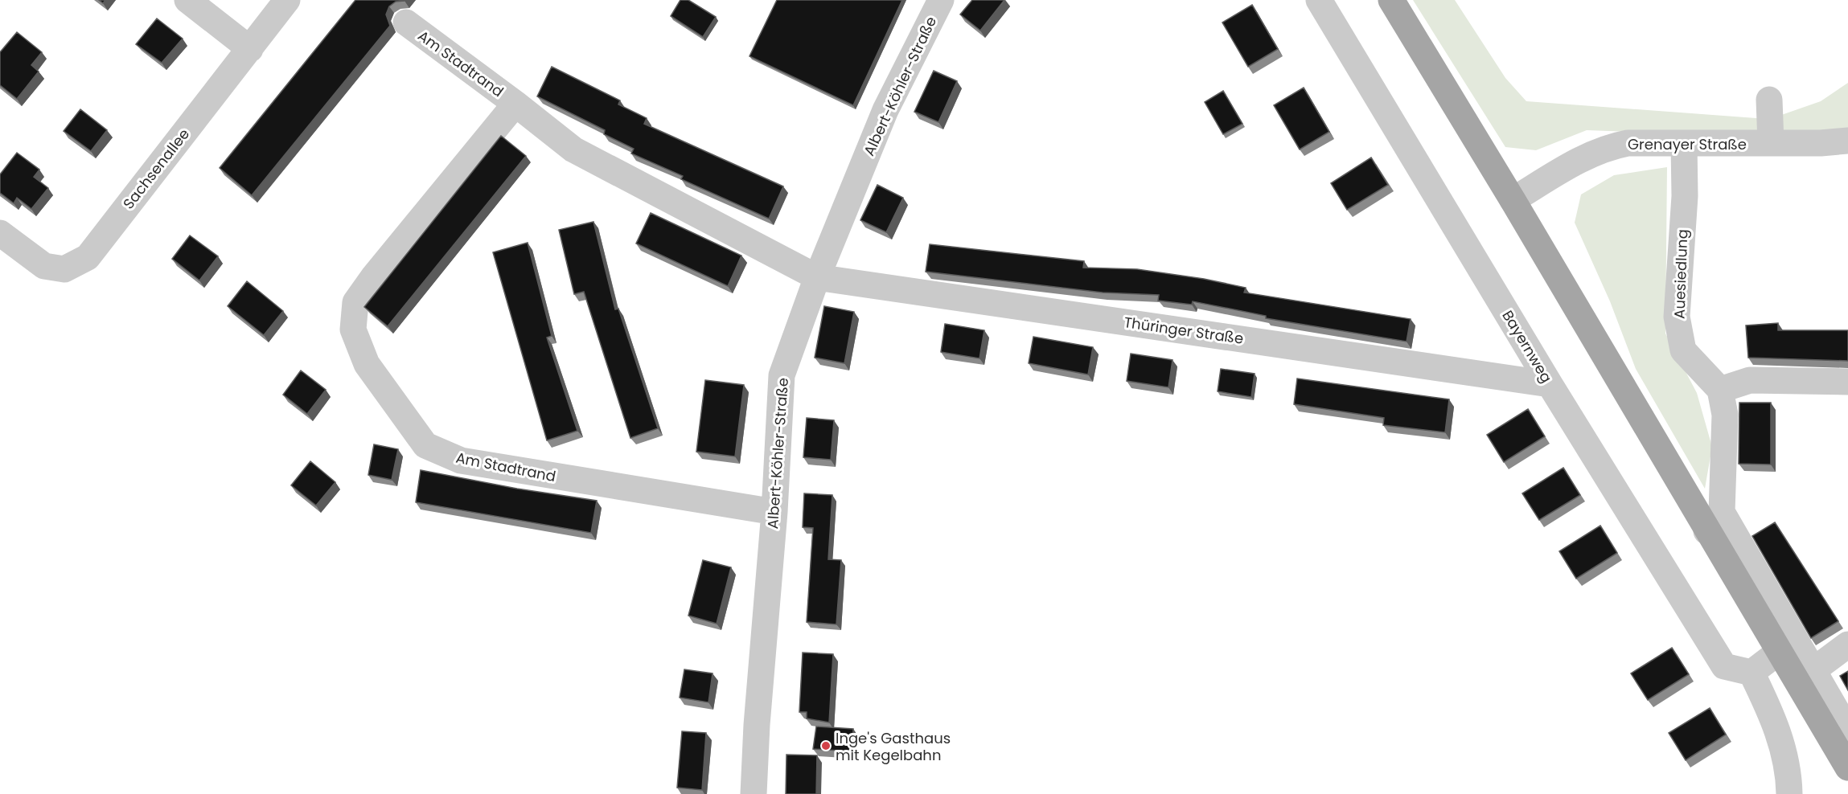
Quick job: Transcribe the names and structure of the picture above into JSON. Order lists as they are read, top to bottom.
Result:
{
  "streets": {
    "street": [
      "Am Stadtrand",
      "Albert-Köhler-Straße",
      "Grenayer Straße",
      "Sachsenallee",
      "Auesiedlung",
      "Thüringer Straße",
      "Bayernweg"
    ]
  },
  "crossings": [
    ["Am Stadtrand", "Albert-Köhler-Straße"],
    ["Am Stadtrand", "Thüringer Straße"],
    ["Albert-Köhler-Straße", "Thüringer Straße"],
    ["Grenayer Straße", "Auesiedlung"],
    ["Thüringer Straße", "Bayernweg"]
  ],
  "places": ["Inge's Gasthaus mit Kegelbahn"]
}
